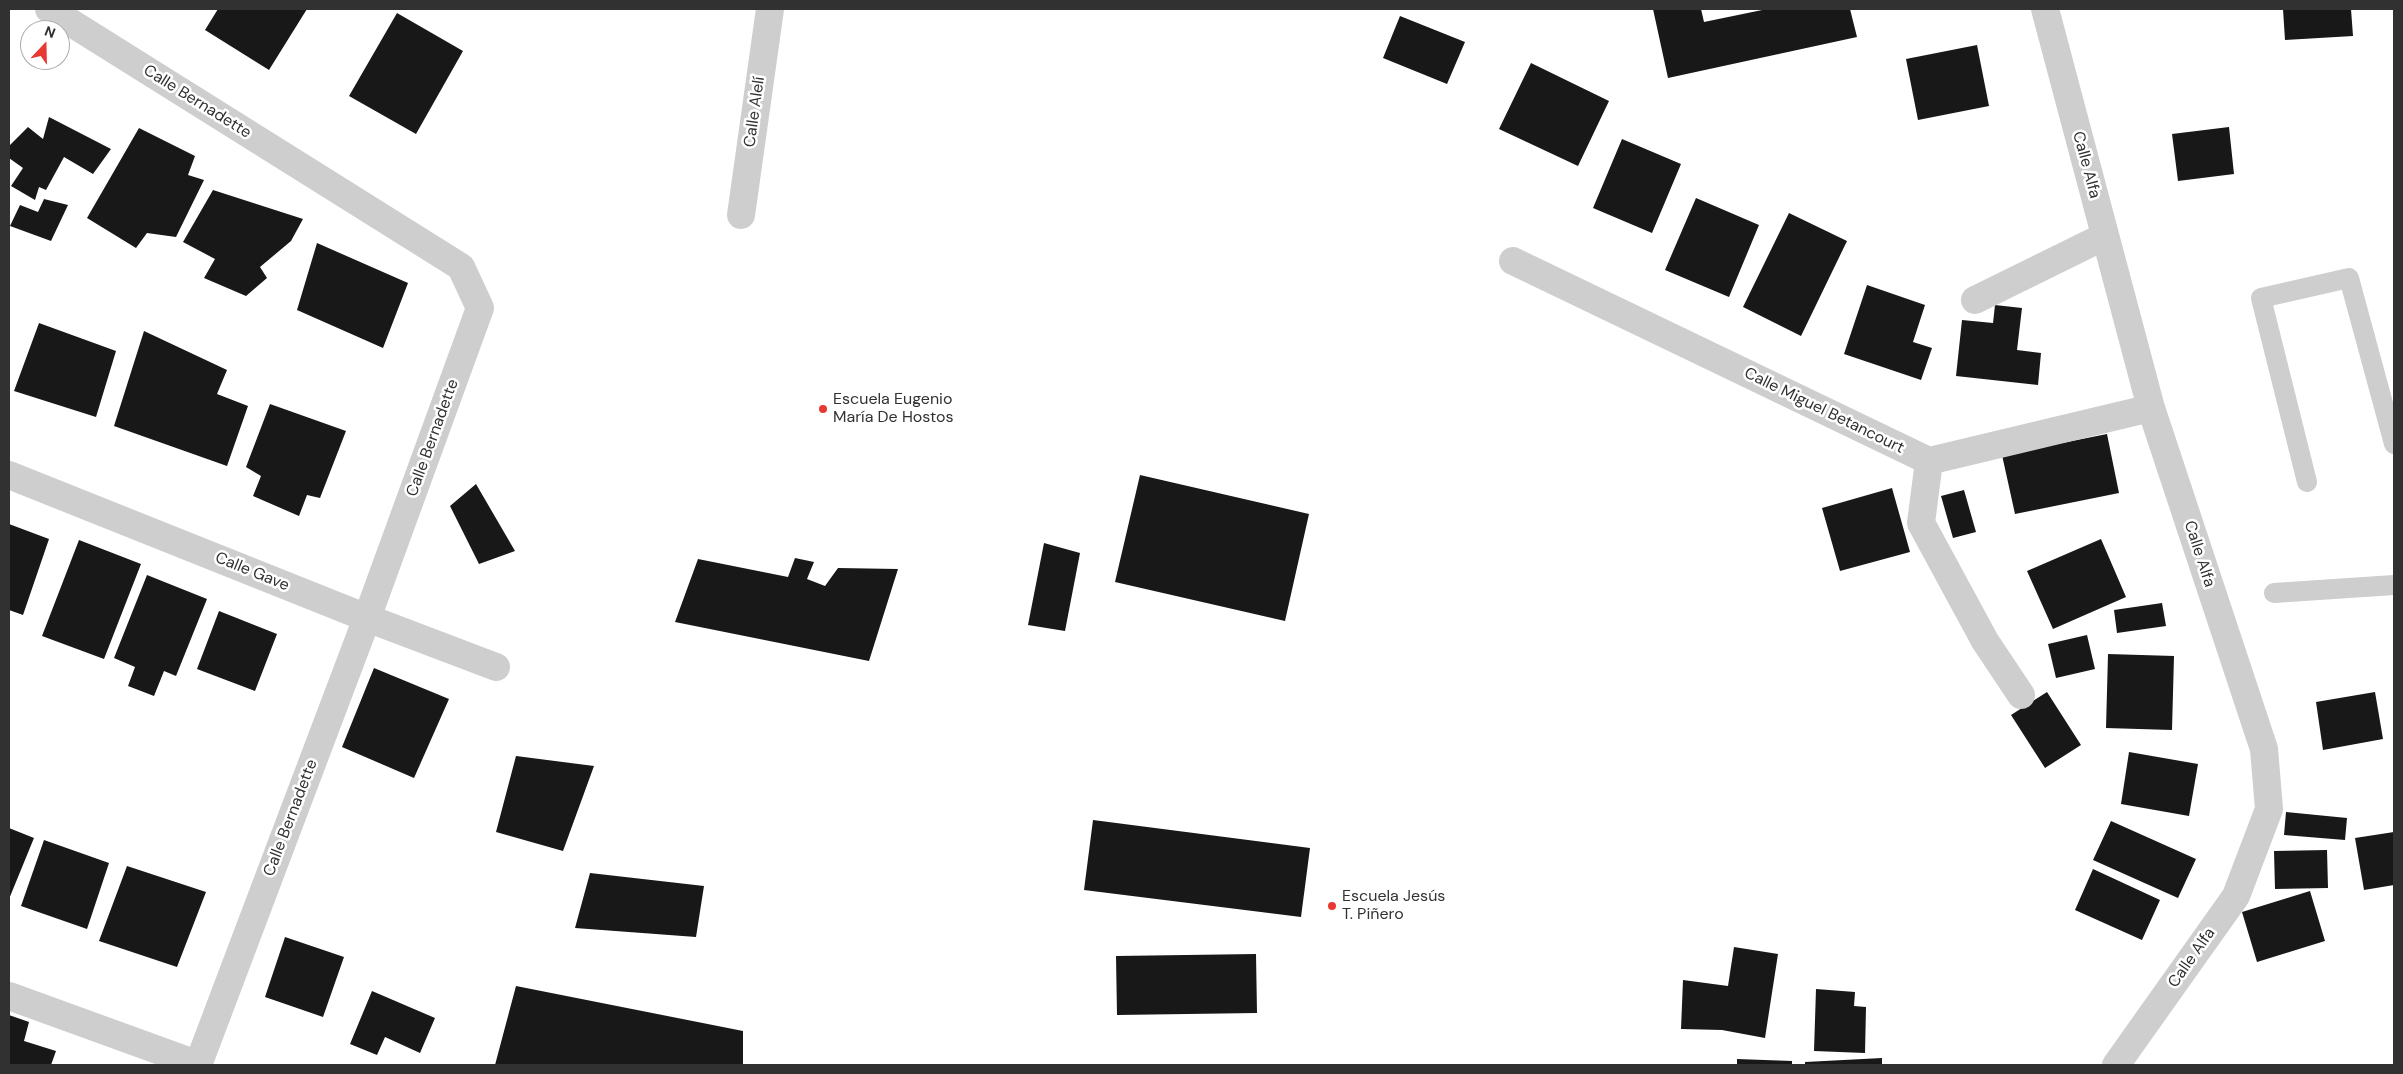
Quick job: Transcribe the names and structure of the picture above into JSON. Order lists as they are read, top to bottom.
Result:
{
  "streets": {
    "street": [
      "Calle Bernadette",
      "Calle Alelí",
      "Calle Alfa",
      "Calle Miguel Betancourt",
      "Calle Gave"
    ]
  },
  "crossings": [
    ["Calle Bernadette", "Calle Gave"]
  ],
  "places": ["Escuela Eugenio María De Hostos", "Escuela Jesús T. Piñero"],
  "north": "top"
}
